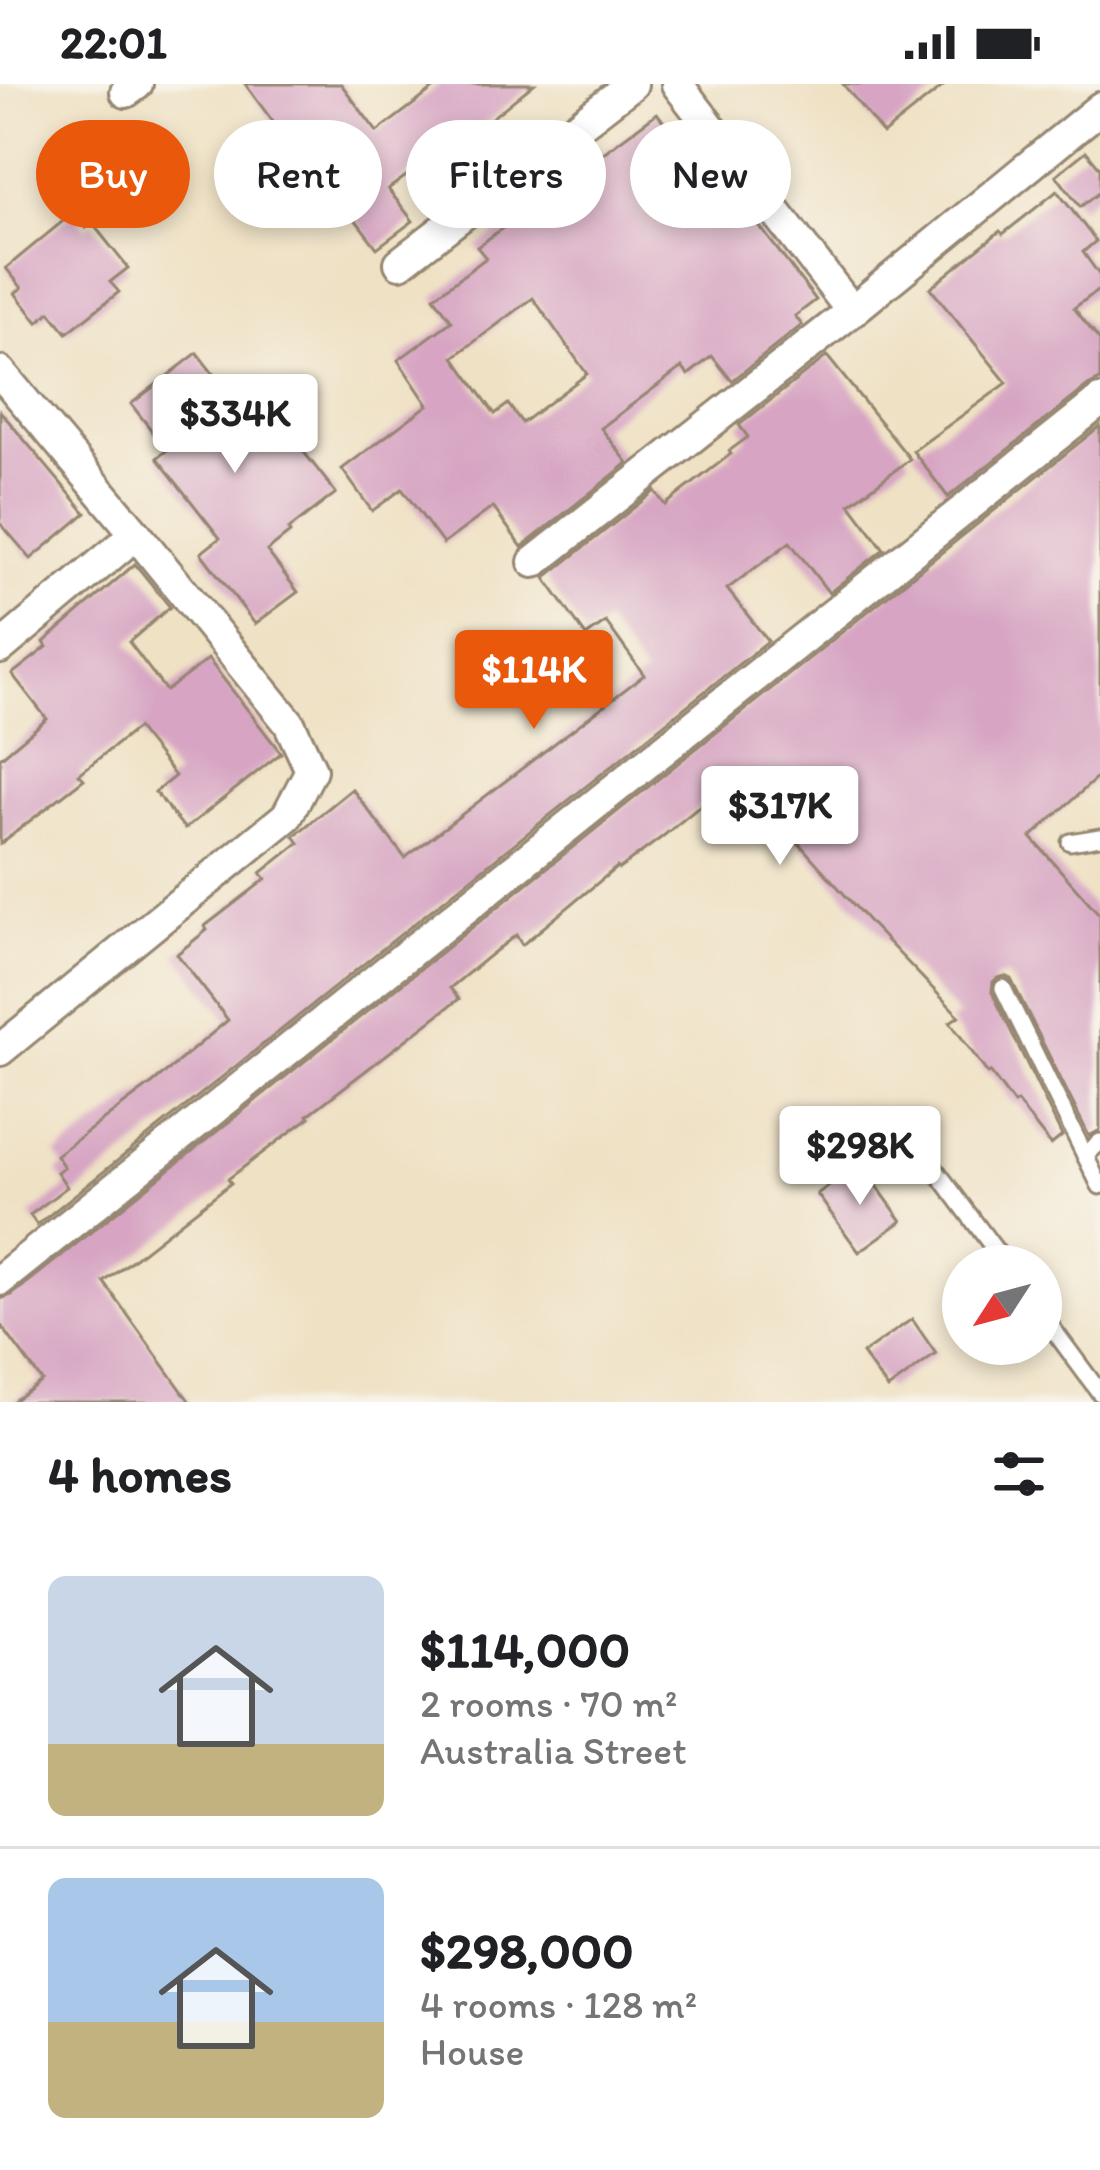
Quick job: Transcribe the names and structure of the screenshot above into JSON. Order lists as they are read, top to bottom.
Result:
{
  "north": "bottom left",
  "page": {
    "status": "22:01",
    "chip": [
      "Buy",
      "Rent",
      "Filters",
      "New"
    ],
    "price": [
      "$334K",
      "$114K",
      "$317K",
      "$298K"
    ],
    "heading": "4 homes",
    "list": [
      {
        "name": "$114,000",
        "note": "2 rooms · 70 m² · Australia Street"
      },
      {
        "name": "$298,000",
        "note": "4 rooms · 128 m² · House"
      }
    ]
  }
}
